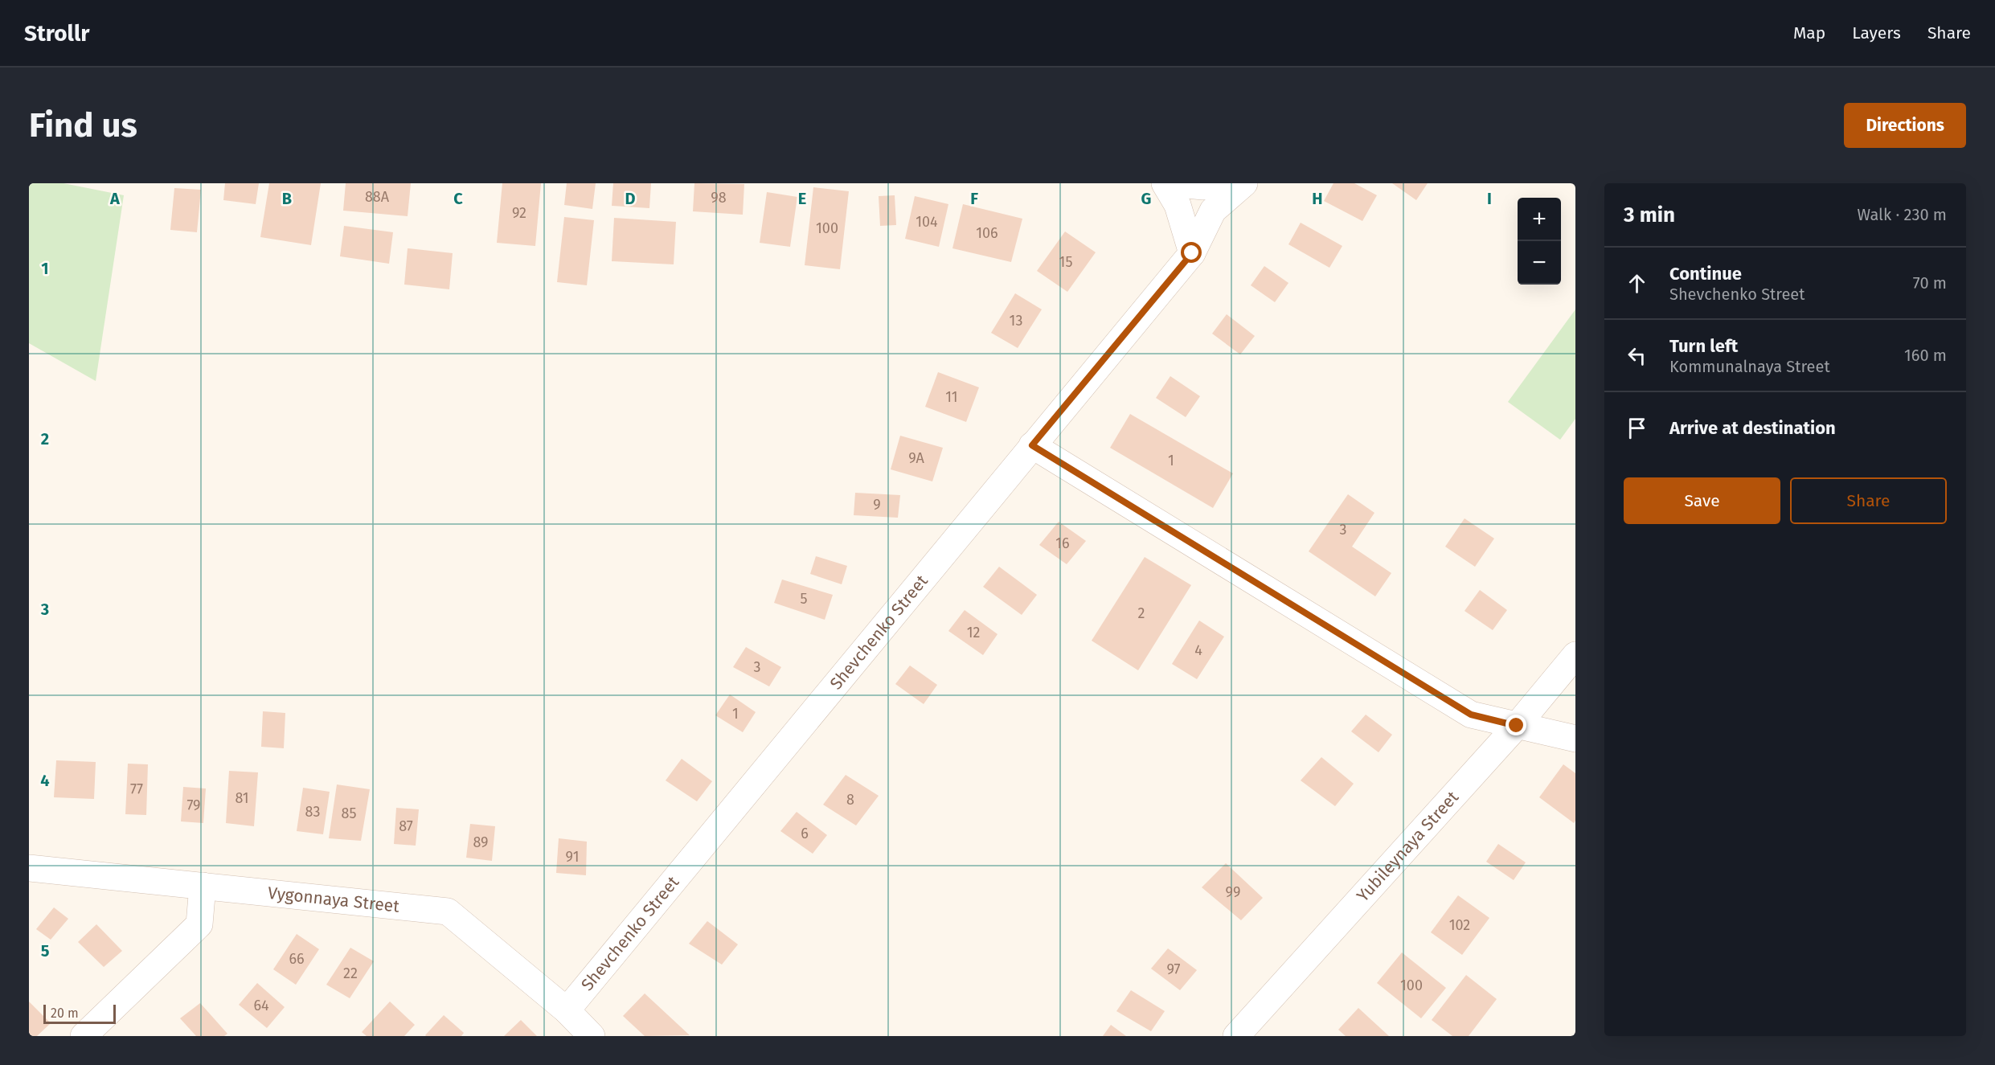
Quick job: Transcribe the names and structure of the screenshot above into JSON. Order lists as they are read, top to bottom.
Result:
{
  "streets": {
    "street": ["Shevchenko Street", "Yubileynaya Street", "Vygonnaya Street"]
  },
  "crossings": [
    ["Shevchenko Street", "Vygonnaya Street"]
  ],
  "house_numbers": [
    "88А",
    "98",
    "92",
    "104",
    "100",
    "106",
    "15",
    "13",
    "11",
    "9А",
    "1",
    "9",
    "3",
    "16",
    "5",
    "2",
    "12",
    "4",
    "3",
    "1",
    "77",
    "81",
    "8",
    "79",
    "83",
    "85",
    "87",
    "6",
    "89",
    "91",
    "99",
    "102",
    "66",
    "97",
    "22",
    "100",
    "64"
  ],
  "scale_bar": "20 m",
  "page": {
    "header": "Strollr",
    "nav": ["Map", "Layers", "Share"],
    "buttons": [
      "Directions",
      ["Save", "Share"]
    ],
    "title": "Find us",
    "heading": ["3 min", "Walk · 230 m"],
    "map_buttons": ["+", "−"],
    "list": [
      ["Continue", "Shevchenko Street", "70 m"],
      ["Turn left", "Kommunalnaya Street", "160 m"],
      "Arrive at destination"
    ],
    "scale": "20 m"
  },
  "grid": {
    "columns": [
      "A",
      "B",
      "C",
      "D",
      "E",
      "F",
      "G",
      "H",
      "I"
    ],
    "rows": [
      "1",
      "2",
      "3",
      "4",
      "5"
    ]
  }
}
